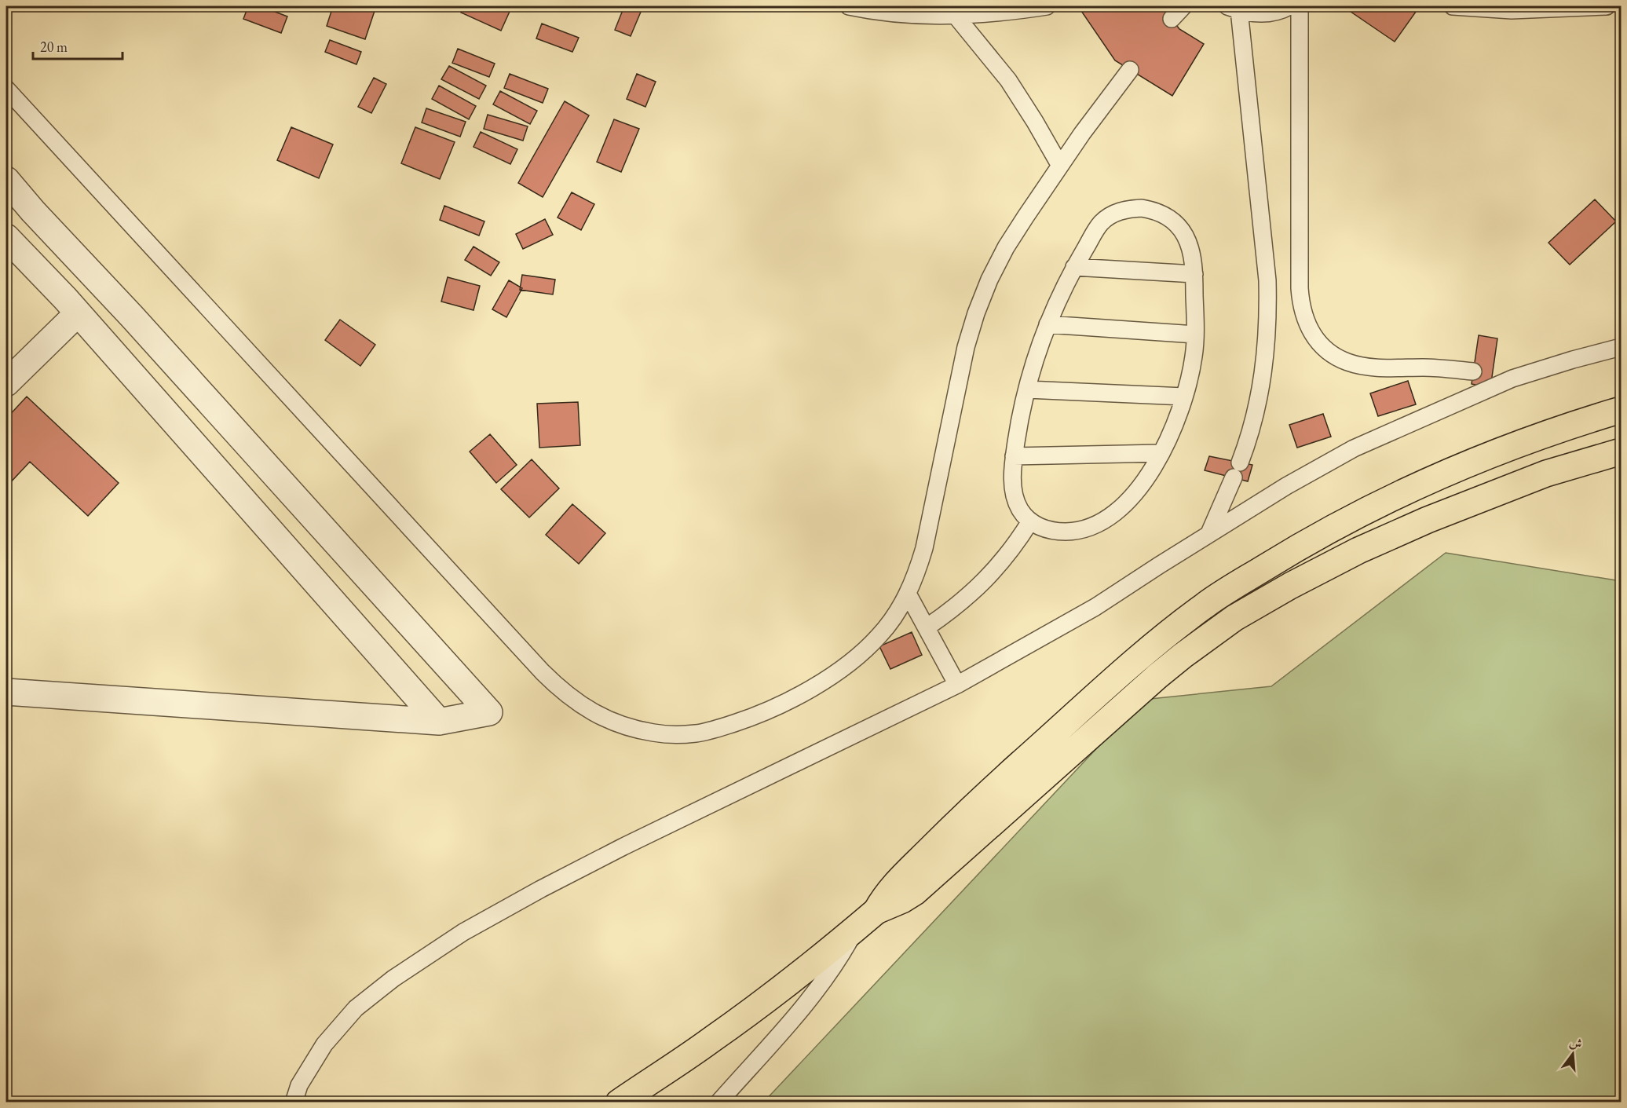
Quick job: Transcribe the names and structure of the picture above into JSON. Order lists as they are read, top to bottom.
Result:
{
  "scale_bar": "20 m",
  "north": "top"
}
